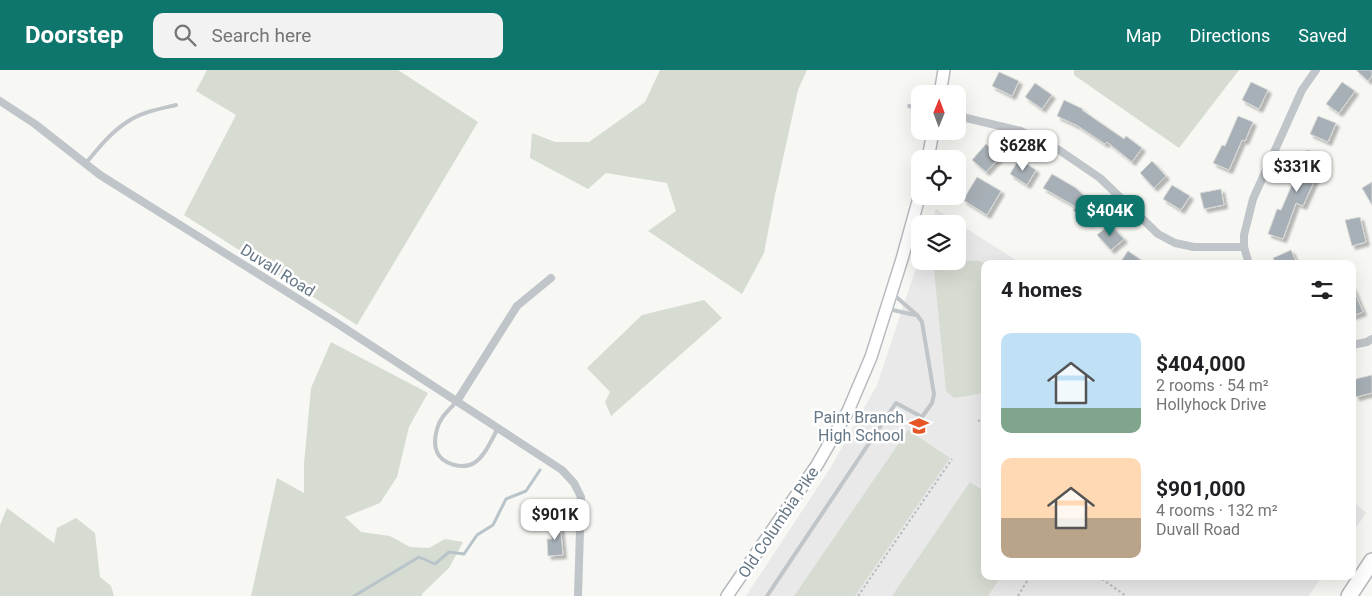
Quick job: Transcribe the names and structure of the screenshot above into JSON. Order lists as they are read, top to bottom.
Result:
{
  "streets": {
    "main road": ["Old Columbia Pike"],
    "street": ["Duvall Road"]
  },
  "places": {
    "school or university": ["Paint Branch High School"]
  },
  "north": "top",
  "page": {
    "header": "Doorstep",
    "search": "Search here",
    "nav": ["Map", "Directions", "Saved"],
    "price": [
      "$628K",
      "$331K",
      "$404K",
      "$901K"
    ],
    "heading": "4 homes",
    "list": [
      {
        "name": "$404,000",
        "note": "2 rooms · 54 m² · Hollyhock Drive"
      },
      {
        "name": "$901,000",
        "note": "4 rooms · 132 m² · Duvall Road"
      }
    ]
  }
}
